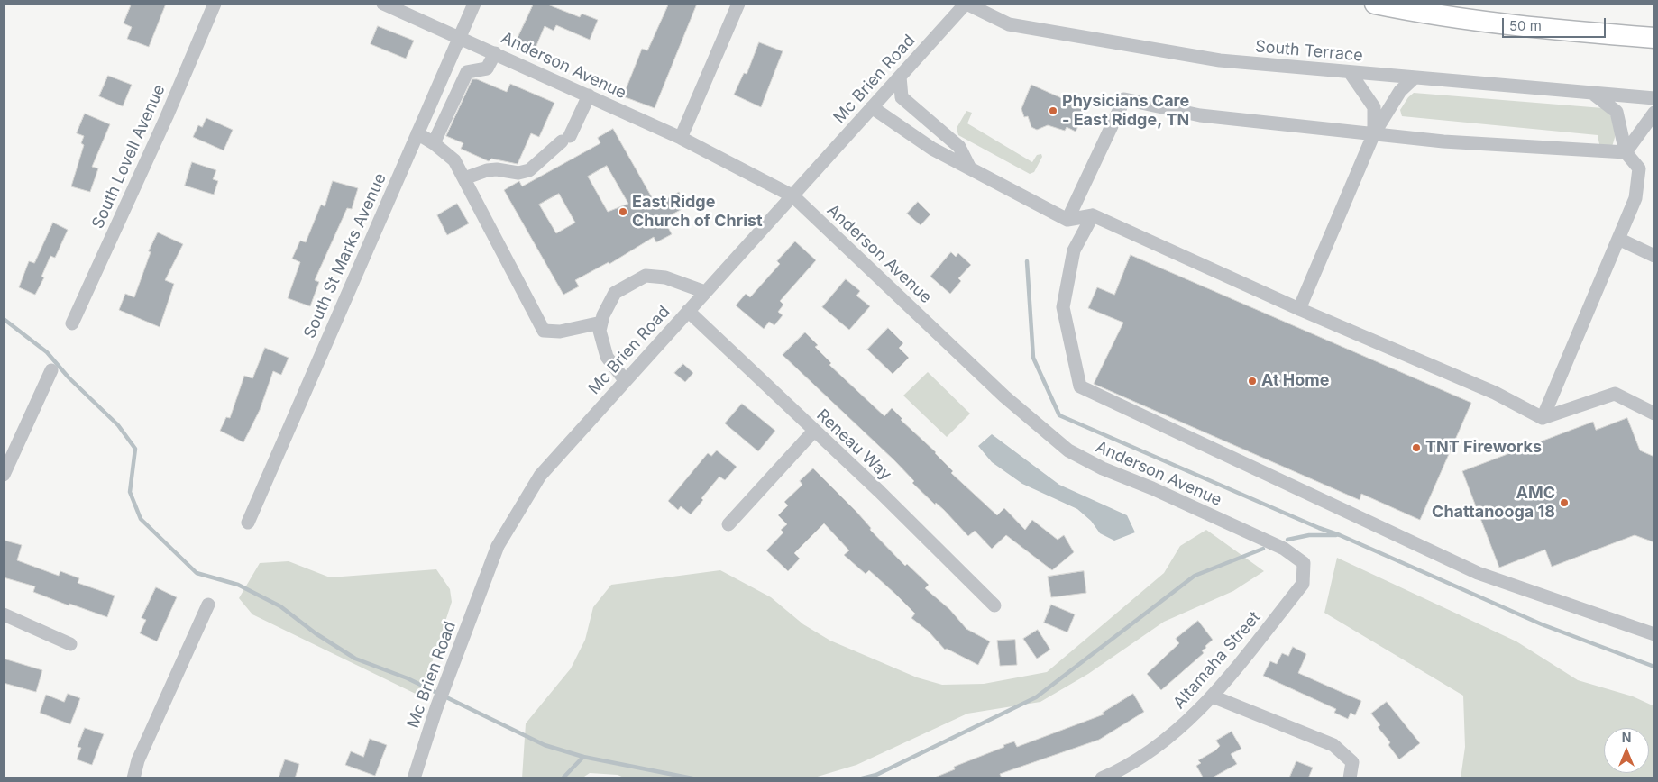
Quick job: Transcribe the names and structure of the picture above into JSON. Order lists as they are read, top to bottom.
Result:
{
  "streets": {
    "street": [
      "South Terrace",
      "Anderson Avenue",
      "Mc Brien Road",
      "South Lovell Avenue",
      "South St Marks Avenue",
      "Reneau Way",
      "Altamaha Street"
    ]
  },
  "crossings": [
    ["South Terrace", "Mc Brien Road"],
    ["Anderson Avenue", "Mc Brien Road"],
    ["Anderson Avenue", "South St Marks Avenue"],
    ["Anderson Avenue", "Altamaha Street"],
    ["Mc Brien Road", "Reneau Way"]
  ],
  "places": [
    "Physicians Care - East Ridge, TN",
    "East Ridge Church of Christ",
    "At Home",
    "TNT Fireworks",
    "AMC Chattanooga 18"
  ],
  "scale_bar": "50 m",
  "north": "top"
}
